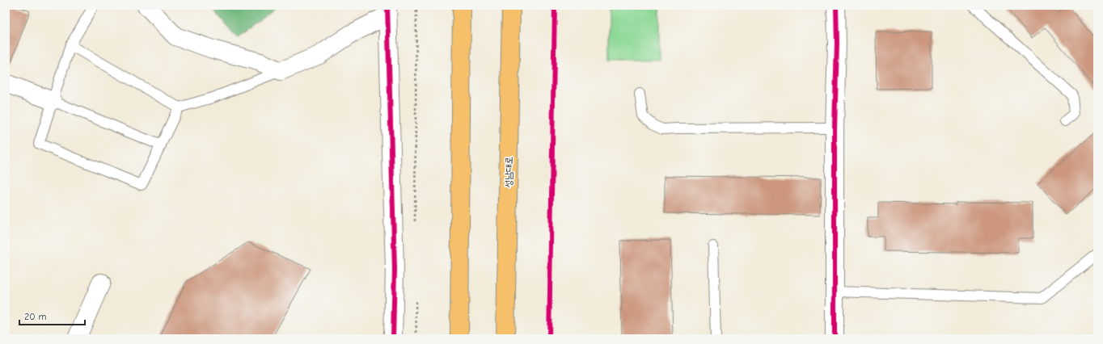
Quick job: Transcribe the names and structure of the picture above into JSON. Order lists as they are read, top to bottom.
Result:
{
  "streets": {
    "main road": ["성남대로"]
  },
  "scale_bar": "20 m"
}
